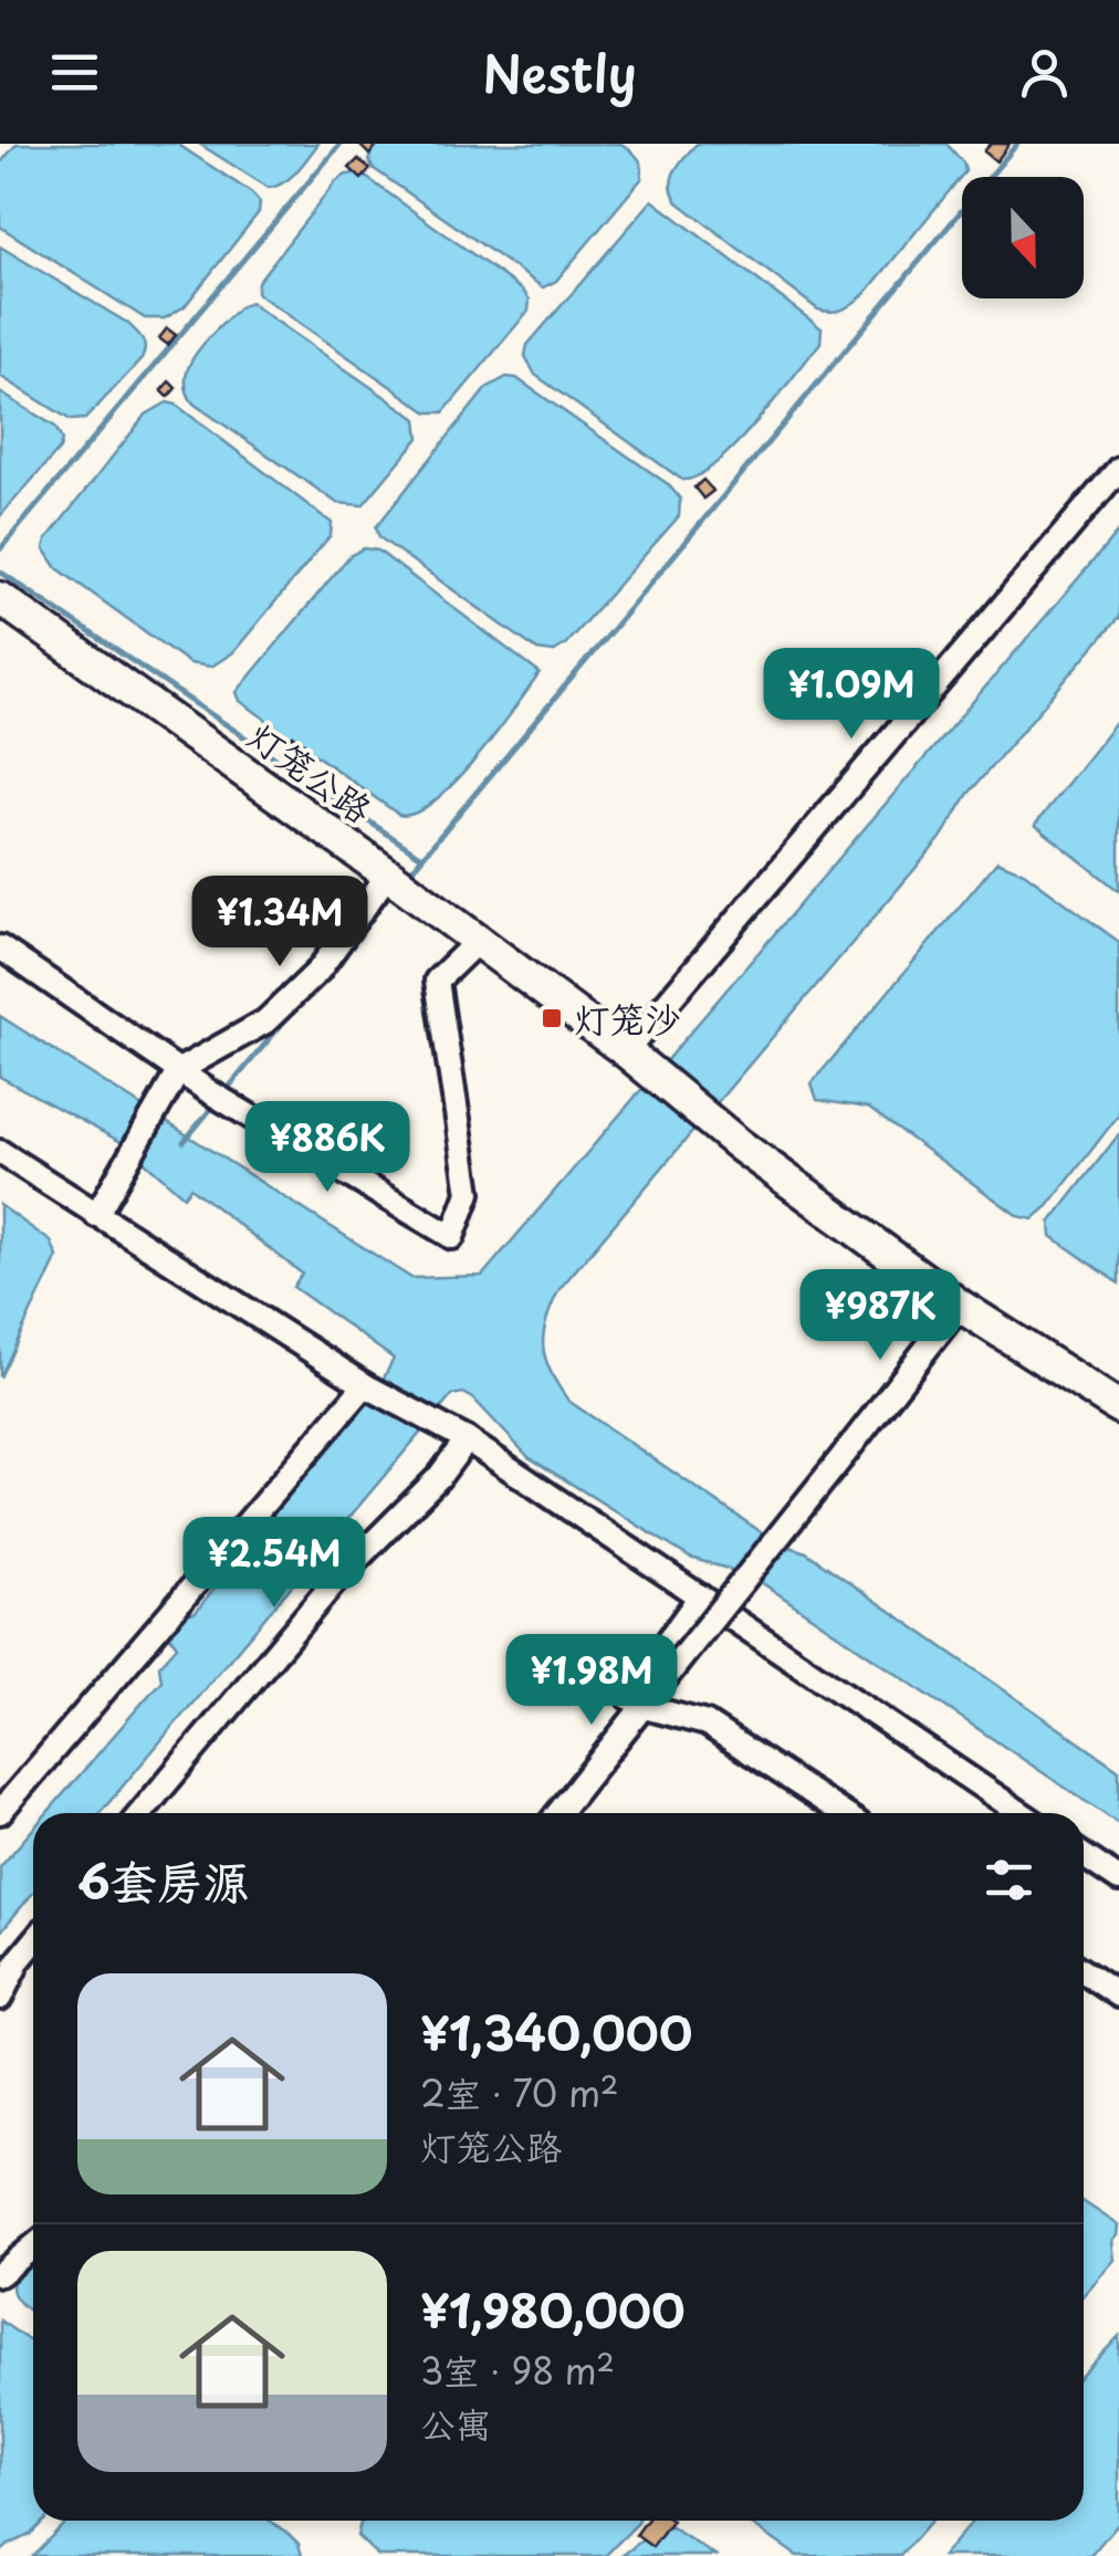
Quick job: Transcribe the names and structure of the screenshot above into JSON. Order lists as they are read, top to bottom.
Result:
{
  "streets": {
    "street": ["灯笼公路"]
  },
  "places": {
    "transit": ["灯笼沙"]
  },
  "north": "bottom",
  "page": {
    "header": "Nestly",
    "price": [
      "¥1.09M",
      "¥1.34M",
      "¥886K",
      "¥987K",
      "¥2.54M",
      "¥1.98M"
    ],
    "heading": "6套房源",
    "list": [
      {
        "name": "¥1,340,000",
        "note": "2室 · 70 m² · 灯笼公路"
      },
      {
        "name": "¥1,980,000",
        "note": "3室 · 98 m² · 公寓"
      }
    ]
  }
}
